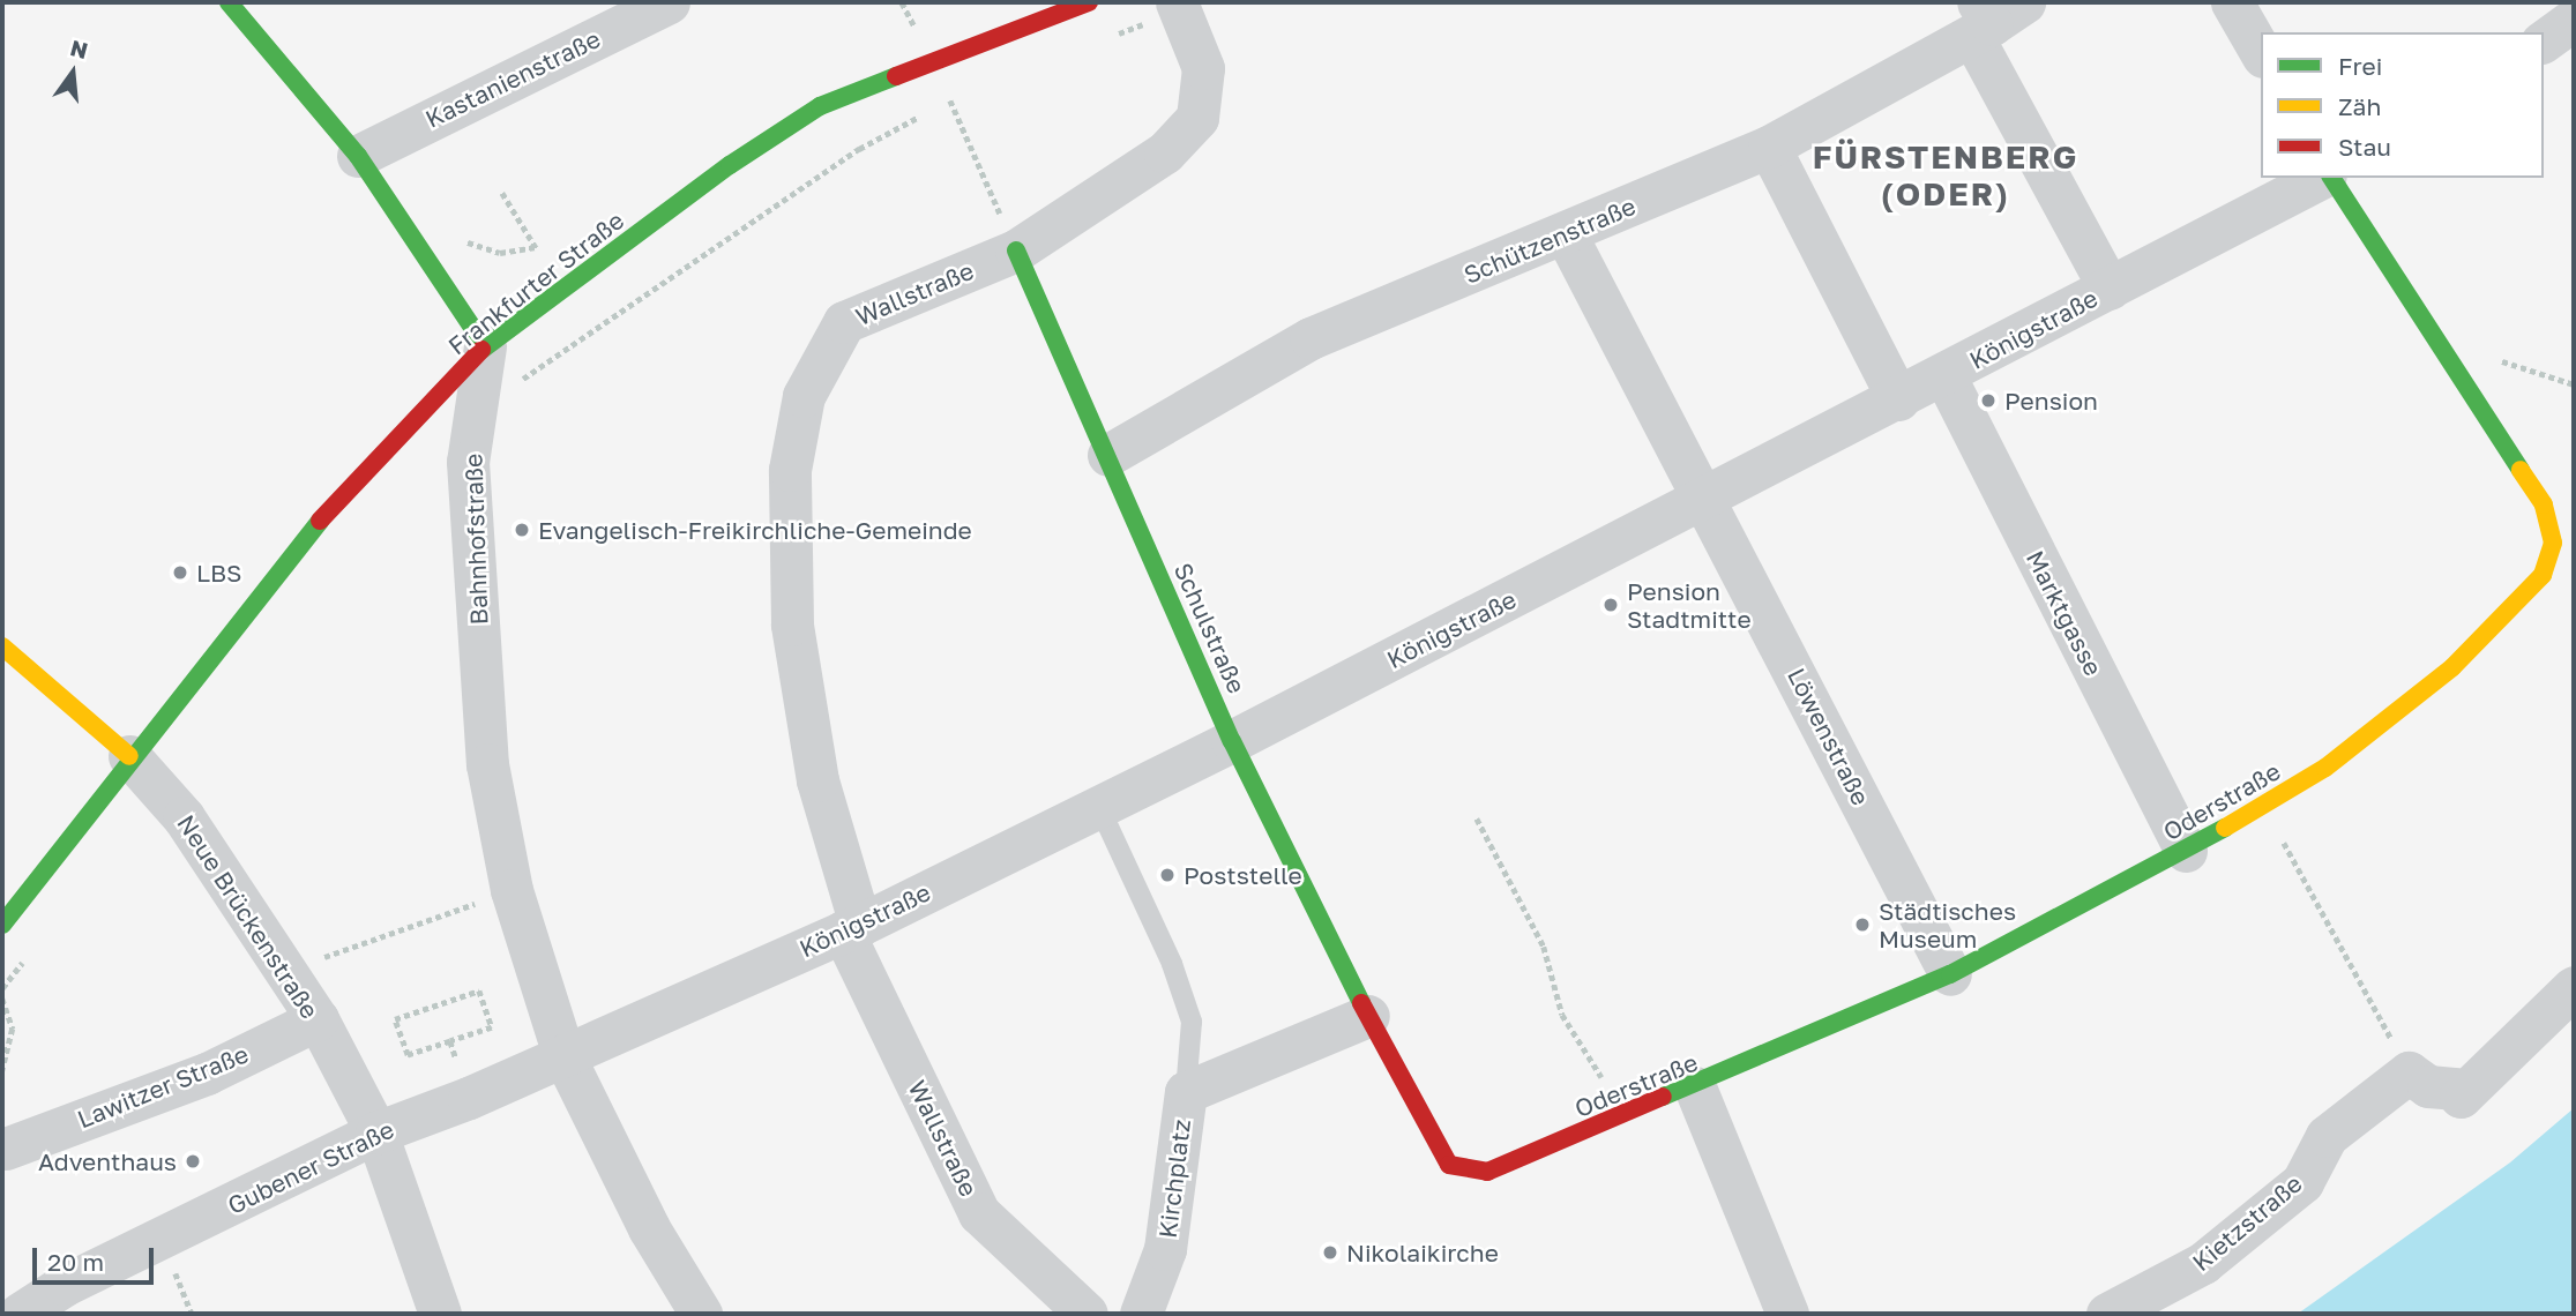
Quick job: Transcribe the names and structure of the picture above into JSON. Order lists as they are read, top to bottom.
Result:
{
  "streets": {
    "street": [
      "Kastanienstraße",
      "Schützenstraße",
      "Frankfurter Straße",
      "Wallstraße",
      "Königstraße",
      "Bahnhofstraße",
      "Marktgasse",
      "Schulstraße",
      "Löwenstraße",
      "Oderstraße",
      "Neue Brückenstraße",
      "Lawitzer Straße",
      "Gubener Straße",
      "Kirchplatz",
      "Kietzstraße"
    ]
  },
  "crossings": [
    ["Schützenstraße", "Schulstraße"],
    ["Schützenstraße", "Löwenstraße"],
    ["Frankfurter Straße", "Bahnhofstraße"],
    ["Frankfurter Straße", "Neue Brückenstraße"],
    ["Wallstraße", "Königstraße"],
    ["Wallstraße", "Schulstraße"],
    ["Königstraße", "Bahnhofstraße"],
    ["Königstraße", "Marktgasse"],
    ["Königstraße", "Schulstraße"],
    ["Königstraße", "Löwenstraße"],
    ["Königstraße", "Gubener Straße"],
    ["Bahnhofstraße", "Gubener Straße"],
    ["Marktgasse", "Oderstraße"],
    ["Schulstraße", "Oderstraße"],
    ["Schulstraße", "Kirchplatz"],
    ["Löwenstraße", "Oderstraße"],
    ["Neue Brückenstraße", "Lawitzer Straße"],
    ["Neue Brückenstraße", "Gubener Straße"]
  ],
  "districts": ["FÜRSTENBERG (ODER)"],
  "places": [
    "Pension",
    "Evangelisch-Freikirchliche-Gemeinde",
    "LBS",
    "Pension Stadtmitte",
    "Poststelle",
    "Städtisches Museum",
    "Adventhaus",
    "Nikolaikirche"
  ],
  "legend": ["Frei", "Zäh", "Stau"],
  "scale_bar": "20 m",
  "north": "top"
}
